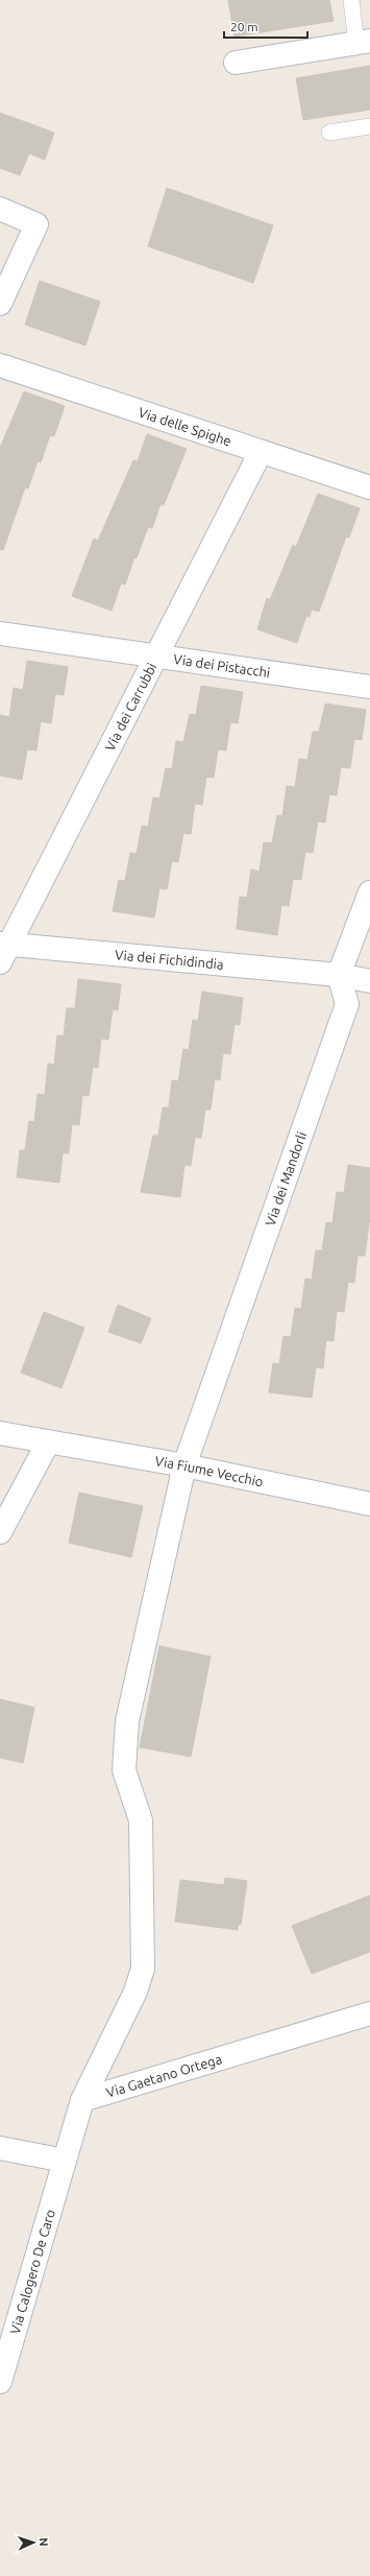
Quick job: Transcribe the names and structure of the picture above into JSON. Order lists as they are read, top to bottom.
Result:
{
  "streets": {
    "street": [
      "Via delle Spighe",
      "Via dei Pistacchi",
      "Via dei Carrubbi",
      "Via dei Fichidindia",
      "Via dei Mandorli",
      "Via Fiume Vecchio",
      "Via Gaetano Ortega",
      "Via Calogero De Caro"
    ]
  },
  "crossings": [
    ["Via delle Spighe", "Via dei Carrubbi"],
    ["Via dei Pistacchi", "Via dei Carrubbi"],
    ["Via dei Carrubbi", "Via dei Fichidindia"],
    ["Via dei Fichidindia", "Via dei Mandorli"],
    ["Via dei Mandorli", "Via Fiume Vecchio"],
    ["Via dei Mandorli", "Via Gaetano Ortega"]
  ],
  "scale_bar": "20 m",
  "north": "right"
}
